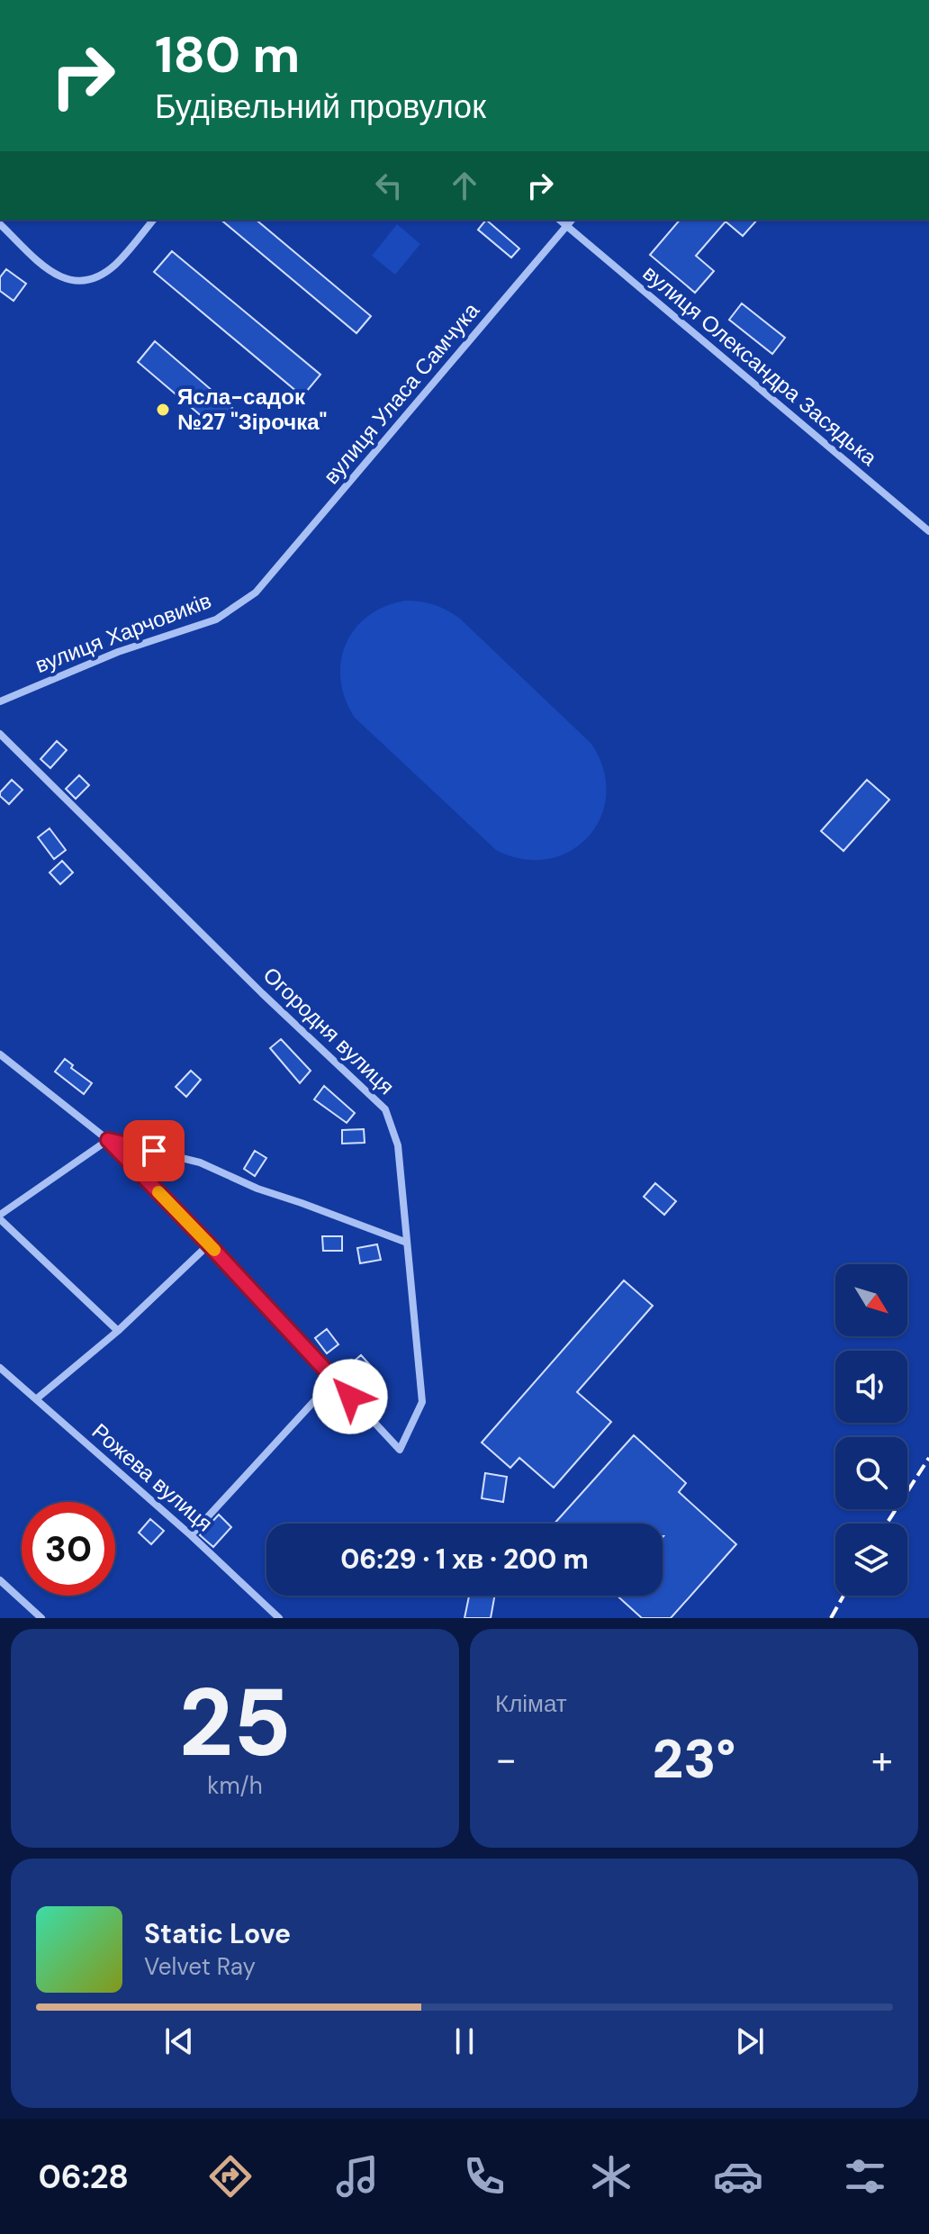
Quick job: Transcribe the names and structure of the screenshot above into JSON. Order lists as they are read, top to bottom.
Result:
{
  "streets": {
    "street": [
      "вулиця Олександра Засядька",
      "вулиця Уласа Самчука",
      "вулиця Харчовиків",
      "Огородня вулиця",
      "Рожева вулиця"
    ]
  },
  "crossings": [
    ["вулиця Олександра Засядька", "вулиця Уласа Самчука"],
    ["вулиця Уласа Самчука", "вулиця Харчовиків"]
  ],
  "places": ["Ясла-садок №27 \"Зірочка\""],
  "north": "bottom right",
  "page": {
    "turn": ["180 m", "Будівельний провулок"],
    "limit": "30",
    "trip": "06:29 · 1 хв · 200 m",
    "tile": [
      ["25", "km/h"],
      "Клімат"
    ],
    "heat": ["−", "23°", "+"],
    "song": ["Static Love", "Velvet Ray"],
    "tabs": "06:28"
  }
}
